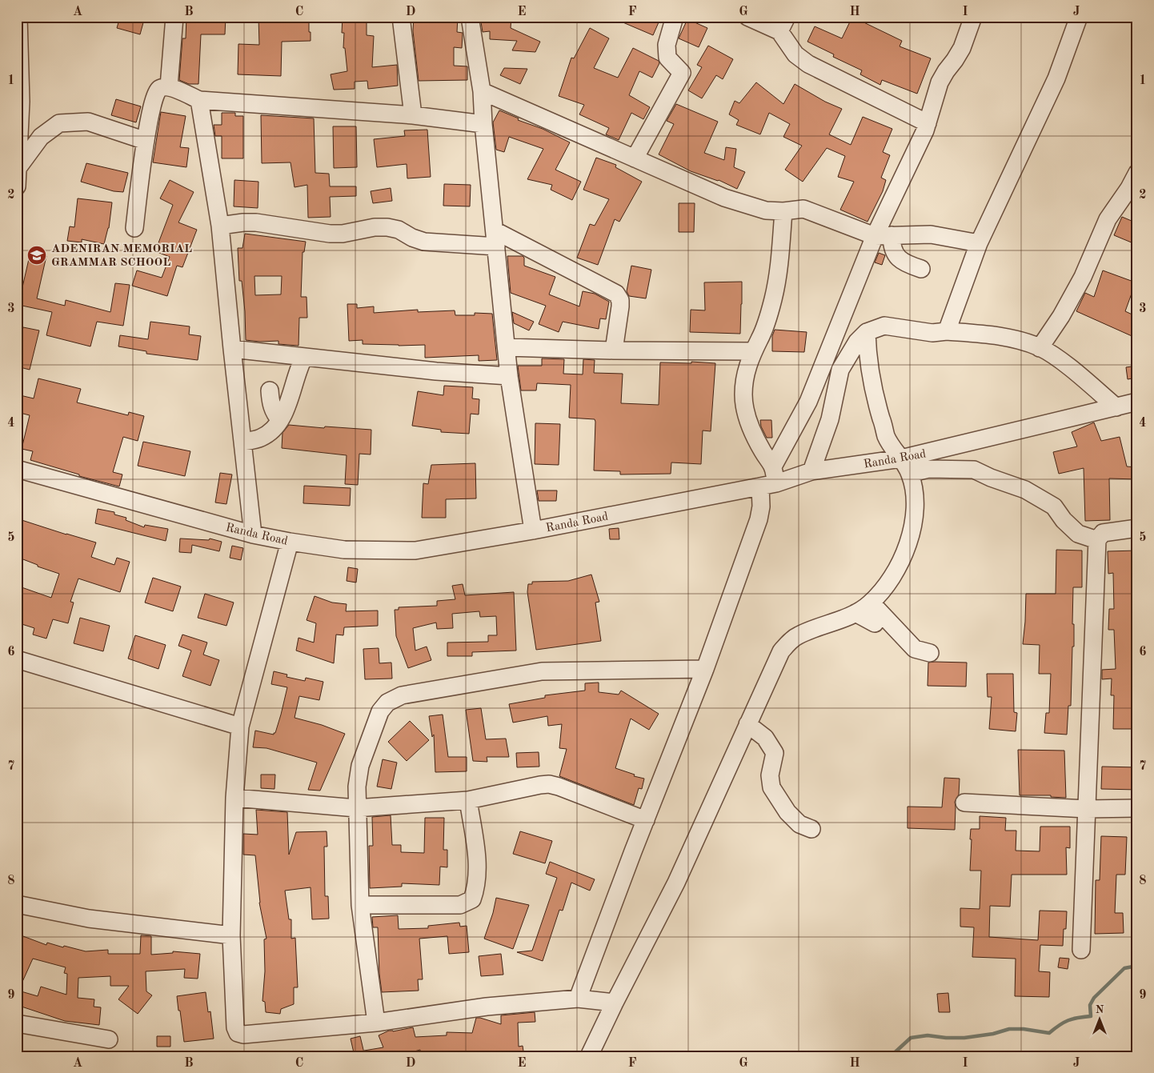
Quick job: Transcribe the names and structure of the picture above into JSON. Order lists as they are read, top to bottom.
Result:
{
  "streets": {
    "street": ["Randa Road"]
  },
  "places": {
    "school or university": ["ADENIRAN MEMORIAL GRAMMAR SCHOOL"]
  },
  "north": "top",
  "grid": {
    "columns": [
      "A",
      "B",
      "C",
      "D",
      "E",
      "F",
      "G",
      "H",
      "I",
      "J"
    ],
    "rows": [
      "1",
      "2",
      "3",
      "4",
      "5",
      "6",
      "7",
      "8",
      "9"
    ]
  }
}
